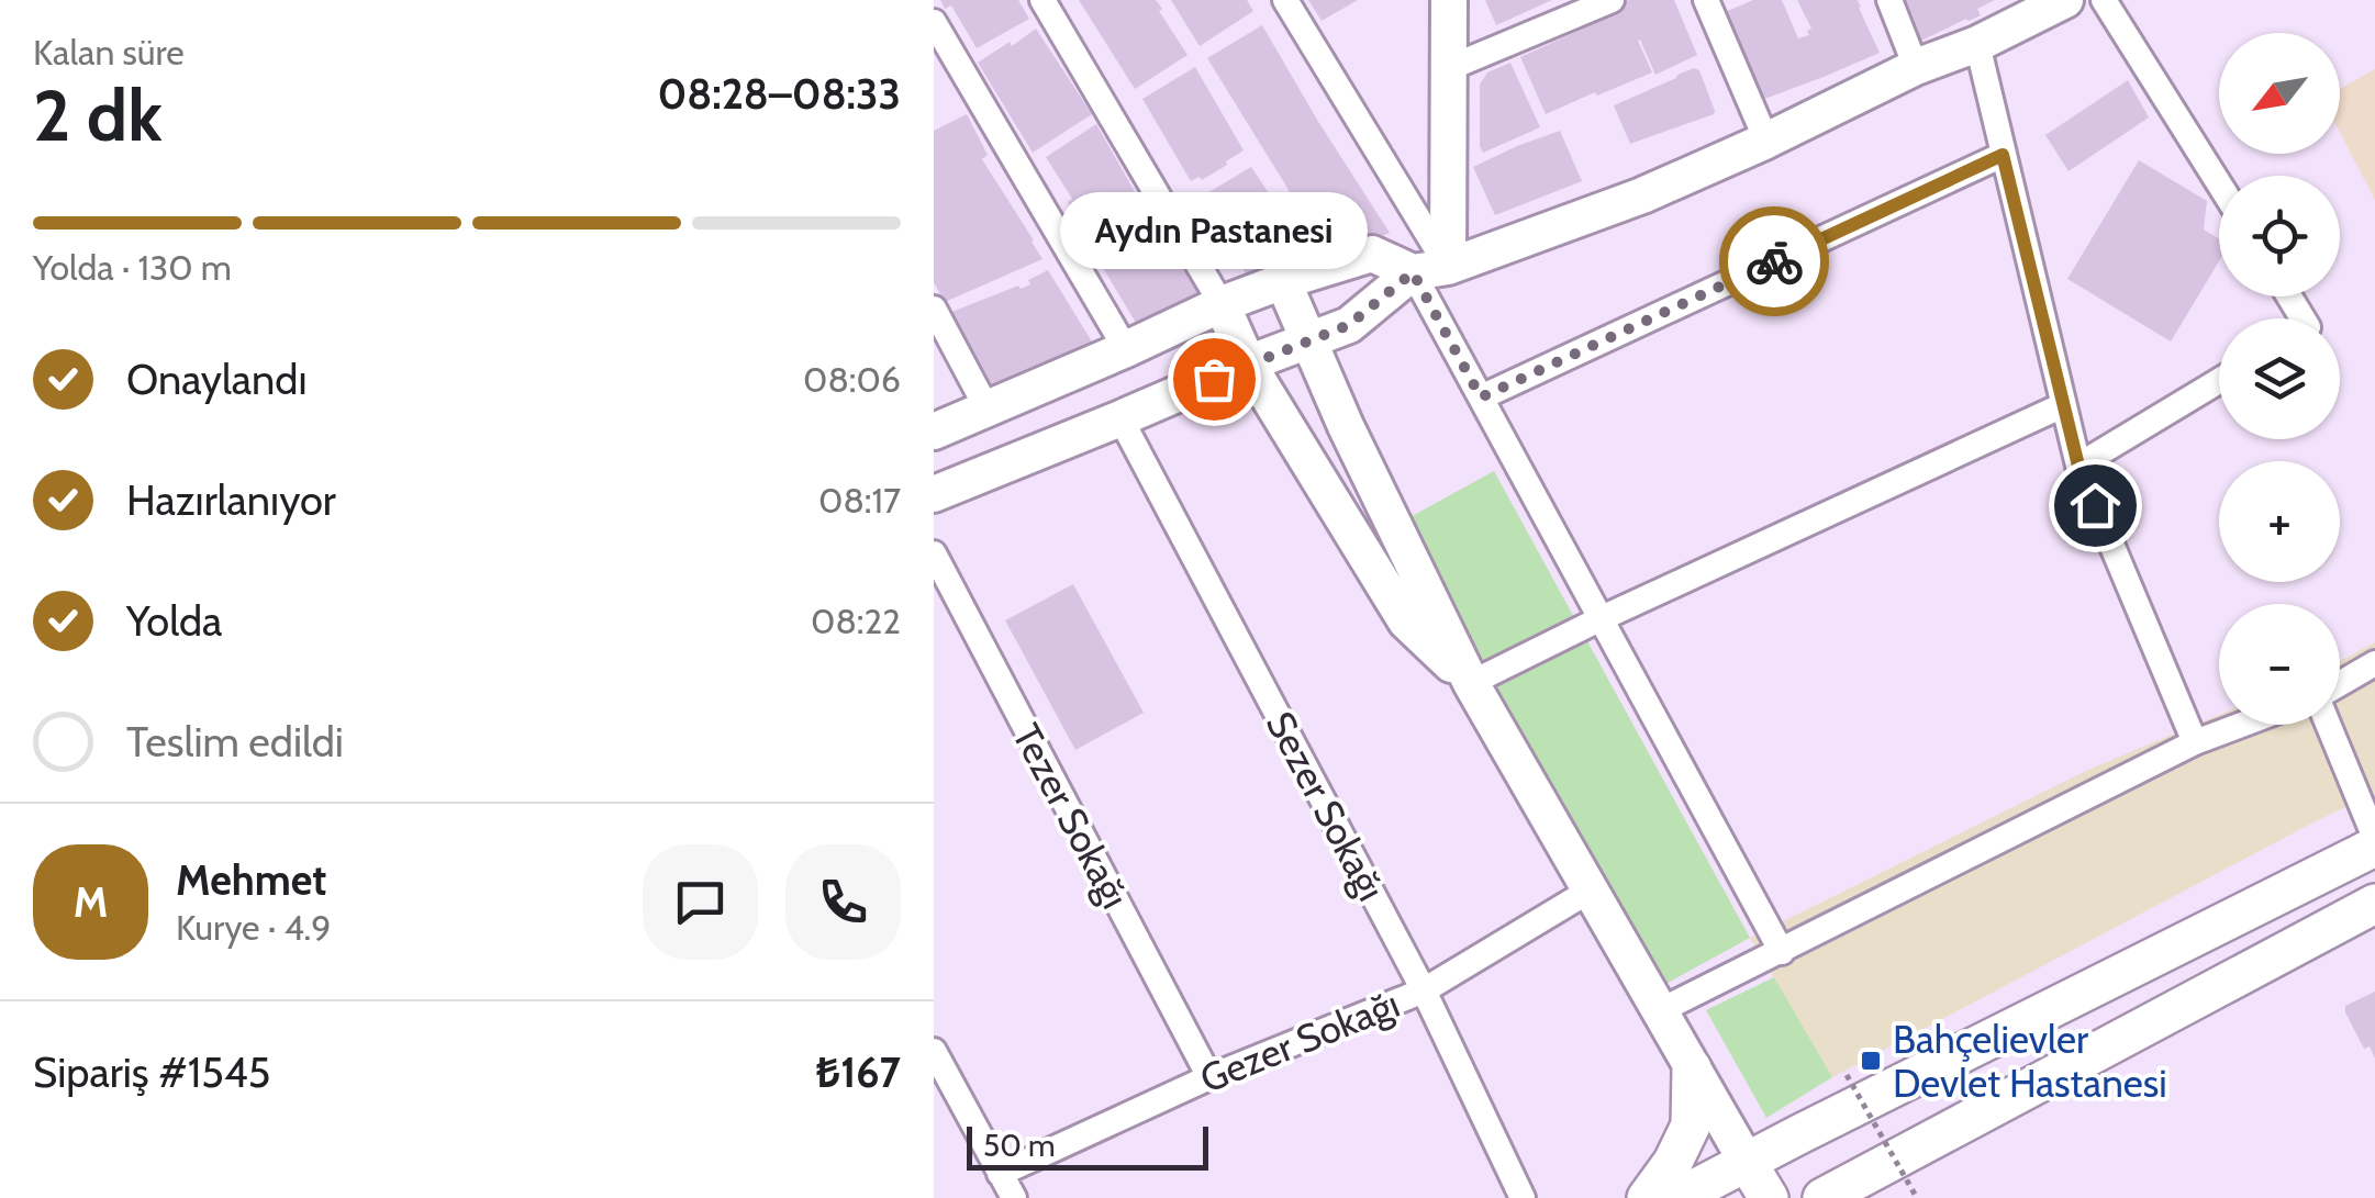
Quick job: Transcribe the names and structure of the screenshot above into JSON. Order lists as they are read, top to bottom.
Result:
{
  "streets": {
    "street": ["Sezer Sokağı", "Tezer Sokağı", "Gezer Sokağı"]
  },
  "crossings": [
    ["Sezer Sokağı", "Gezer Sokağı"],
    ["Tezer Sokağı", "Gezer Sokağı"]
  ],
  "places": {
    "other": ["Aydın Pastanesi"],
    "transit": ["Bahçelievler Devlet Hastanesi"]
  },
  "scale_bar": "50 m",
  "north": "bottom left",
  "page": {
    "heading": ["2 dk", "Kalan süre", "08:28–08:33"],
    "panel": [
      "Mehmet",
      "Kurye · 4.9",
      "Sipariş #1545",
      "₺167"
    ],
    "map_buttons": ["+", "−"],
    "bar": "Yolda · 130 m",
    "bubble": "Aydın Pastanesi",
    "list": [
      ["Onaylandı", "08:06"],
      ["Hazırlanıyor", "08:17"],
      ["Yolda", "08:22"],
      "Teslim edildi"
    ],
    "round": "M",
    "scale": "50 m"
  }
}
